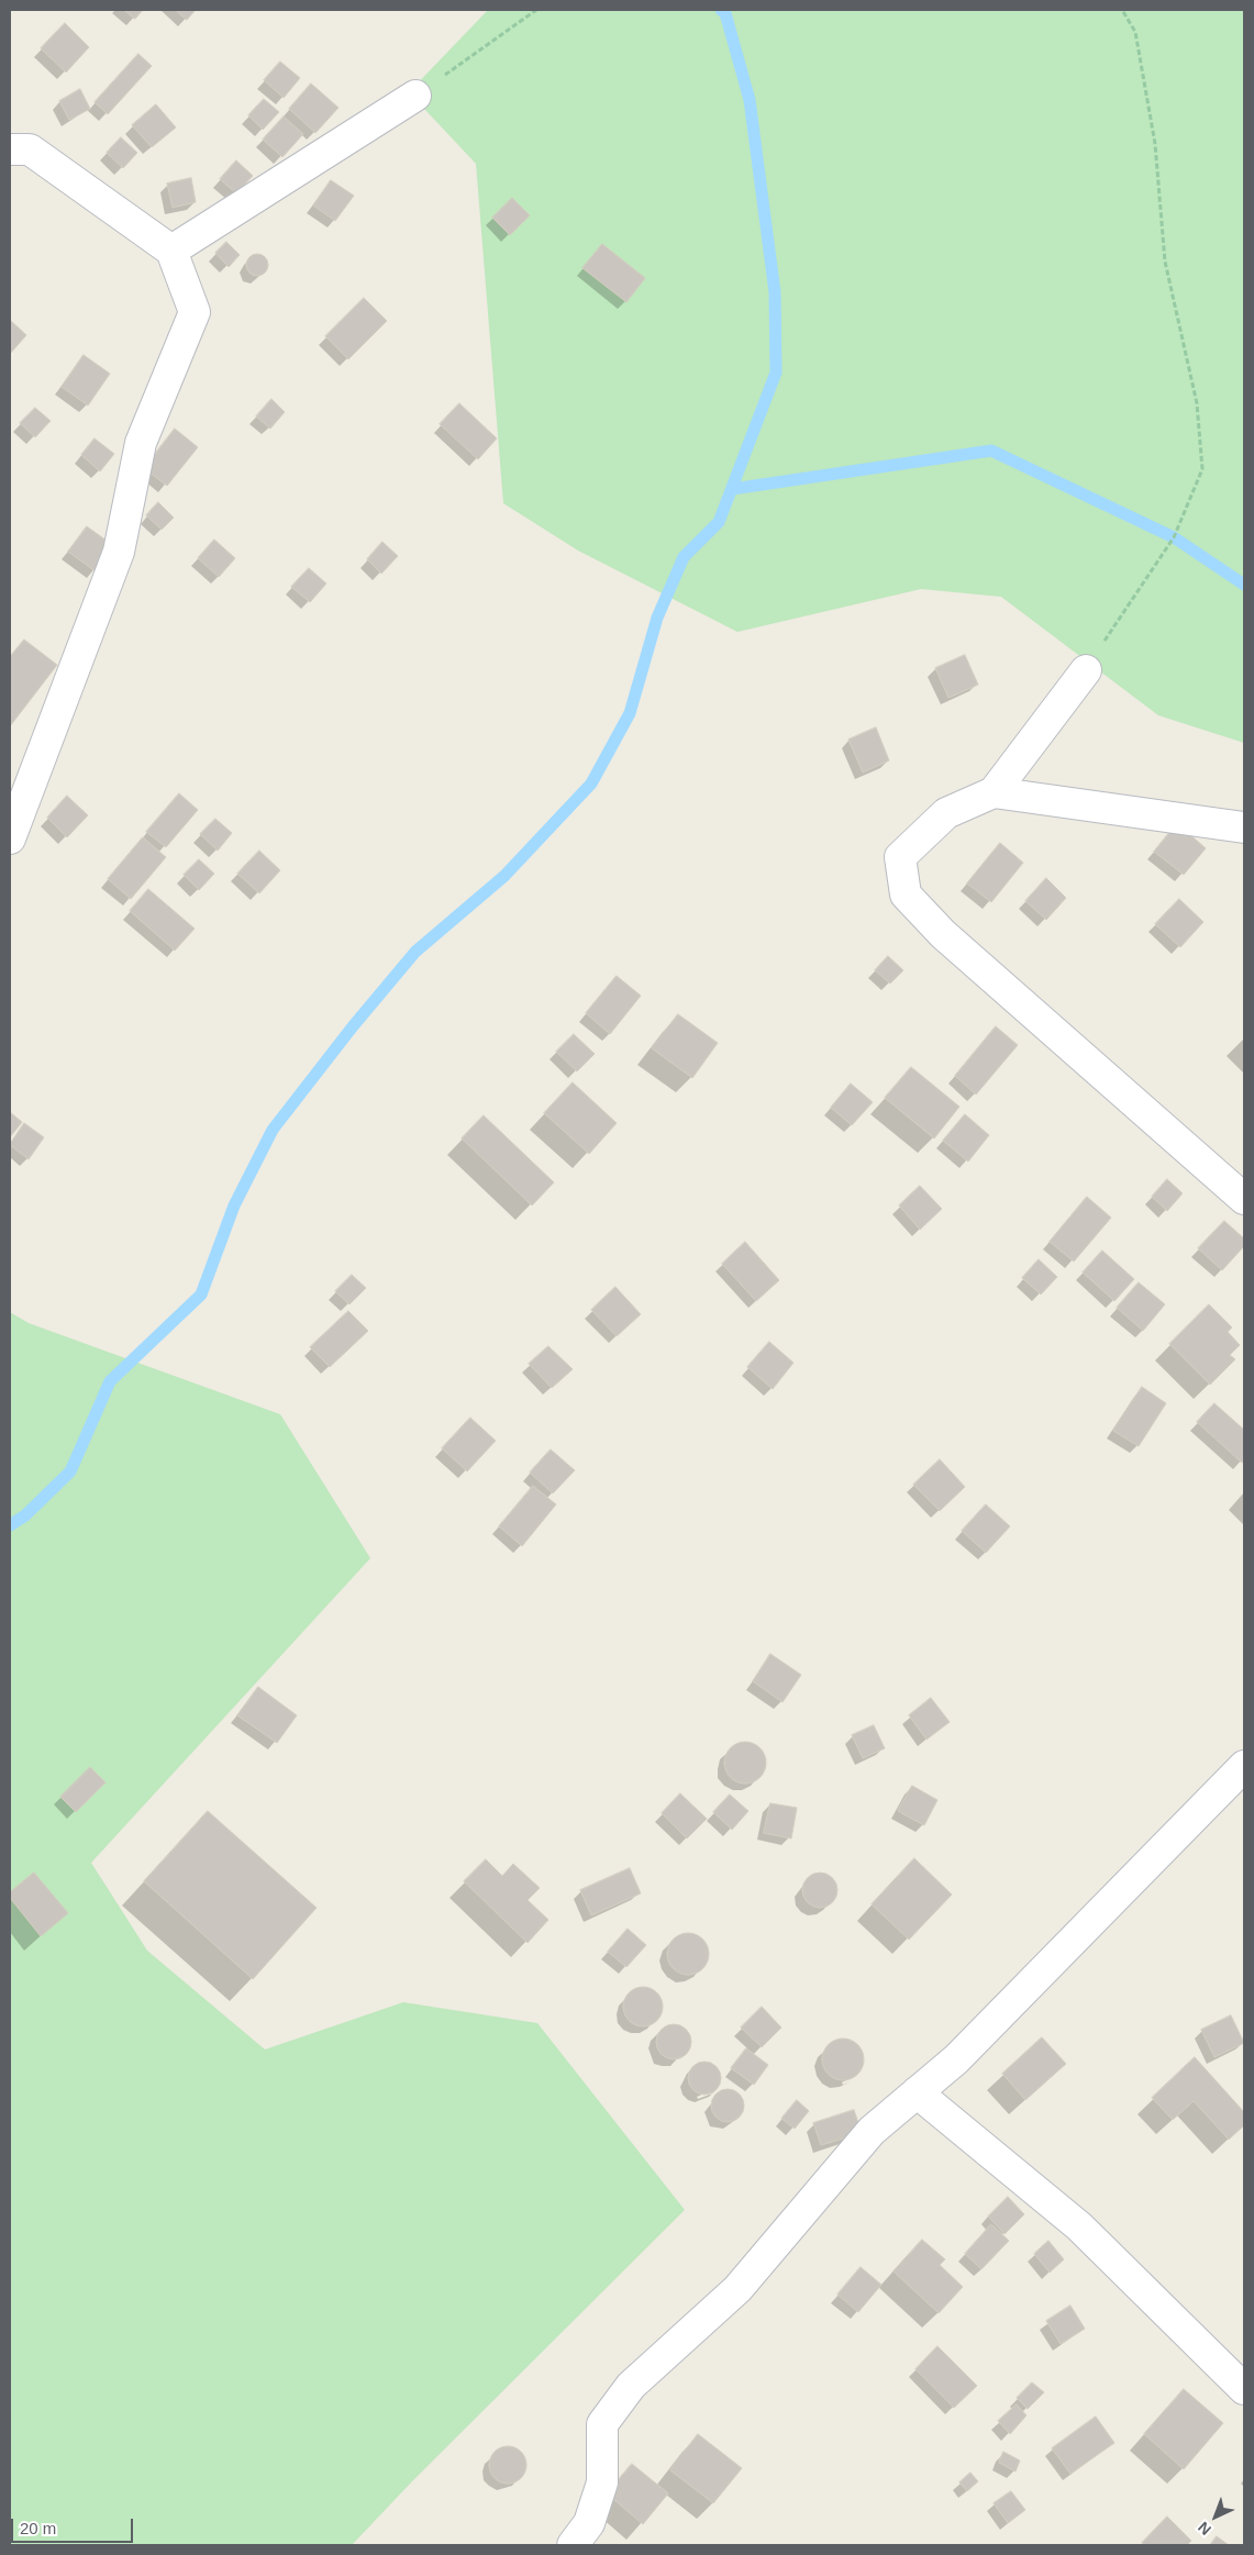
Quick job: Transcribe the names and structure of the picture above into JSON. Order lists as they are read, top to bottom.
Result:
{
  "scale_bar": "20 m",
  "north": "bottom left"
}
